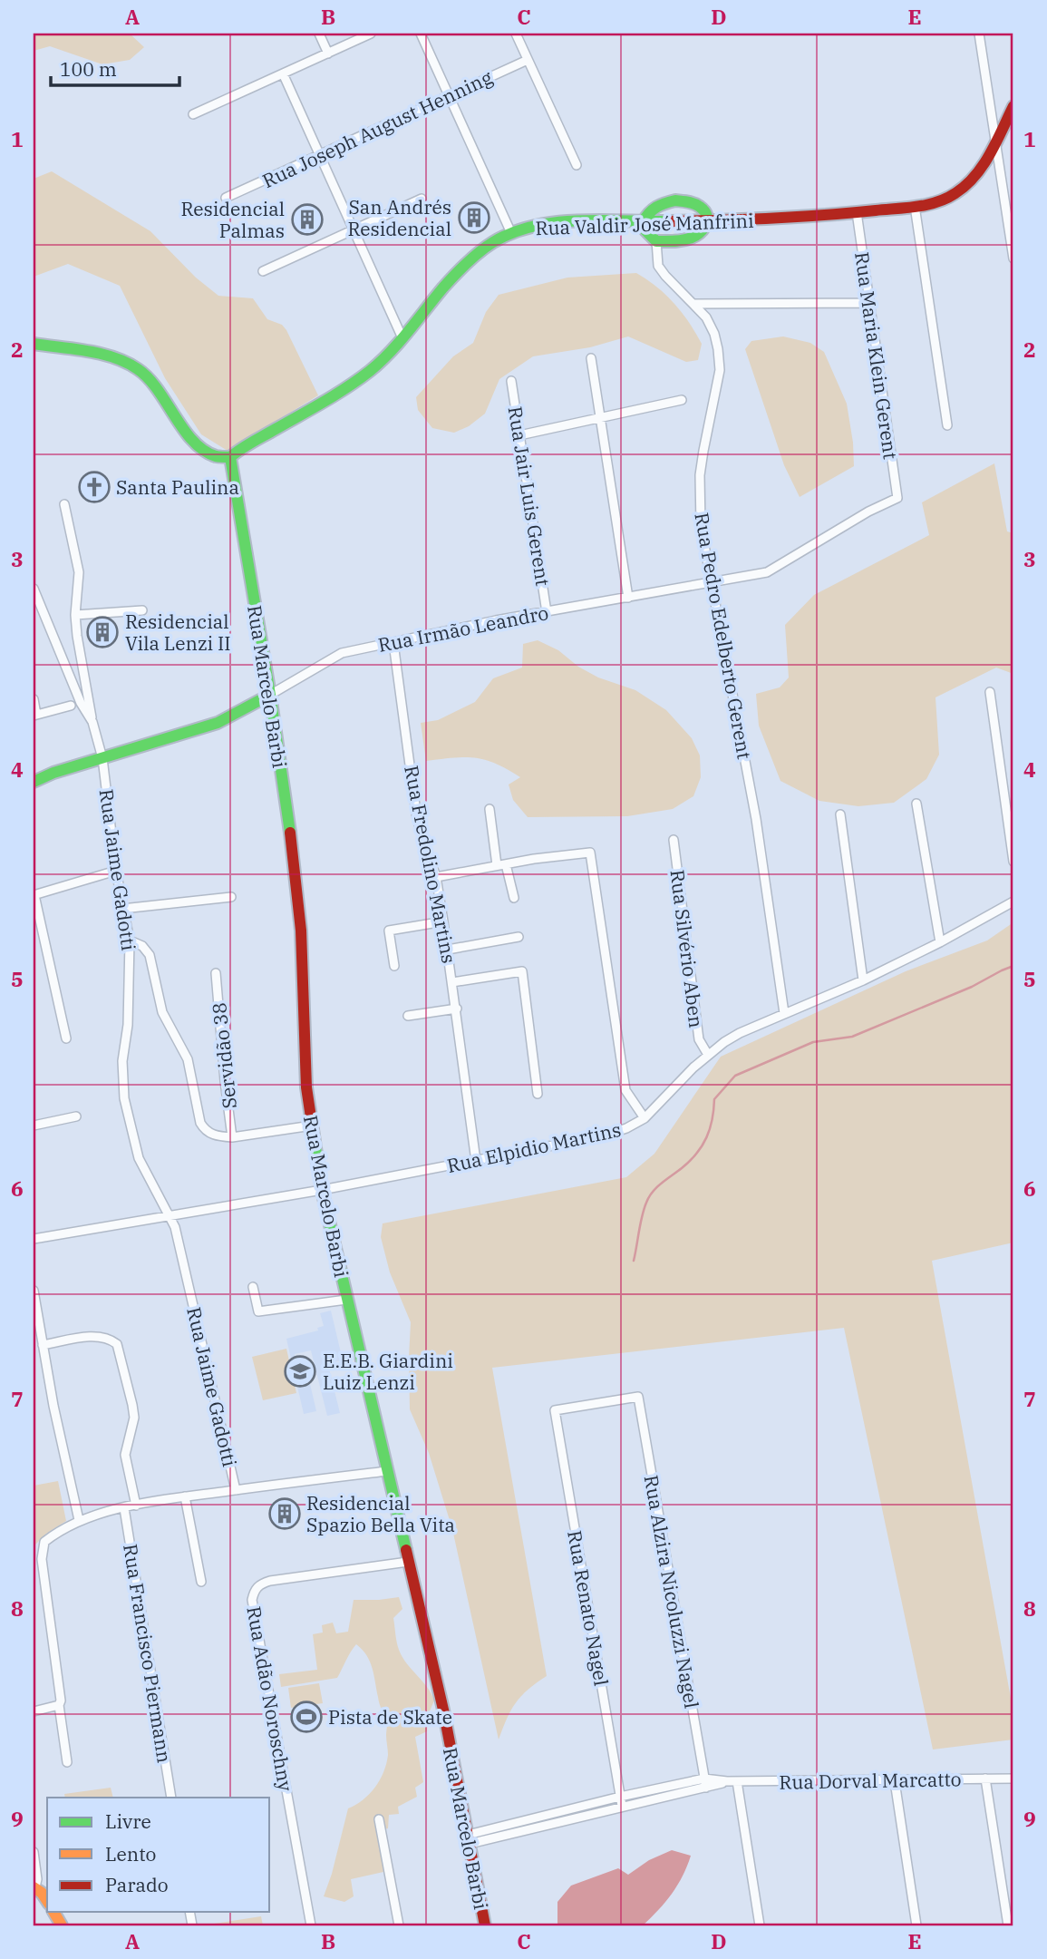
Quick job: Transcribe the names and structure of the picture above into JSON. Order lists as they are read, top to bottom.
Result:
{
  "streets": {
    "street": [
      "Rua Joseph August Henning",
      "Rua Valdir José Manfrini",
      "Rua Maria Klein Gerent",
      "Rua Jair Luis Gerent",
      "Rua Irmão Leandro",
      "Rua Pedro Edelberto Gerent",
      "Rua Marcelo Barbi",
      "Rua Fredolino Martins",
      "Rua Jaime Gadotti",
      "Rua Silvério Aben",
      "Servidão 38",
      "Rua Elpidio Martins",
      "Rua Alzira Nicoluzzi Nagel",
      "Rua Renato Nagel",
      "Rua Francisco Piermann",
      "Rua Adão Noroschny",
      "Rua Dorval Marcatto"
    ]
  },
  "crossings": [
    ["Rua Valdir José Manfrini", "Rua Maria Klein Gerent"],
    ["Rua Valdir José Manfrini", "Rua Marcelo Barbi"],
    ["Rua Maria Klein Gerent", "Rua Irmão Leandro"],
    ["Rua Jair Luis Gerent", "Rua Irmão Leandro"],
    ["Rua Irmão Leandro", "Rua Pedro Edelberto Gerent"],
    ["Rua Irmão Leandro", "Rua Marcelo Barbi"],
    ["Rua Irmão Leandro", "Rua Fredolino Martins"],
    ["Rua Irmão Leandro", "Rua Jaime Gadotti"],
    ["Rua Pedro Edelberto Gerent", "Rua Elpidio Martins"],
    ["Rua Marcelo Barbi", "Rua Elpidio Martins"],
    ["Rua Marcelo Barbi", "Rua Adão Noroschny"],
    ["Rua Marcelo Barbi", "Rua Dorval Marcatto"],
    ["Rua Fredolino Martins", "Rua Elpidio Martins"],
    ["Rua Jaime Gadotti", "Rua Elpidio Martins"],
    ["Rua Silvério Aben", "Rua Elpidio Martins"],
    ["Rua Alzira Nicoluzzi Nagel", "Rua Renato Nagel"],
    ["Rua Alzira Nicoluzzi Nagel", "Rua Dorval Marcatto"],
    ["Rua Renato Nagel", "Rua Dorval Marcatto"]
  ],
  "places": {
    "building": [
      "San Andrés Residencial",
      "Residencial Palmas",
      "Residencial Vila Lenzi II",
      "Residencial Spazio Bella Vita"
    ],
    "church": ["Santa Paulina"],
    "school or university": ["E.E.B. Giardini Luiz Lenzi"],
    "sports": ["Pista de Skate"]
  },
  "legend": ["Livre", "Lento", "Parado"],
  "scale_bar": "100 m",
  "grid": {
    "columns": [
      "A",
      "B",
      "C",
      "D",
      "E"
    ],
    "rows": [
      "1",
      "2",
      "3",
      "4",
      "5",
      "6",
      "7",
      "8",
      "9"
    ]
  }
}
